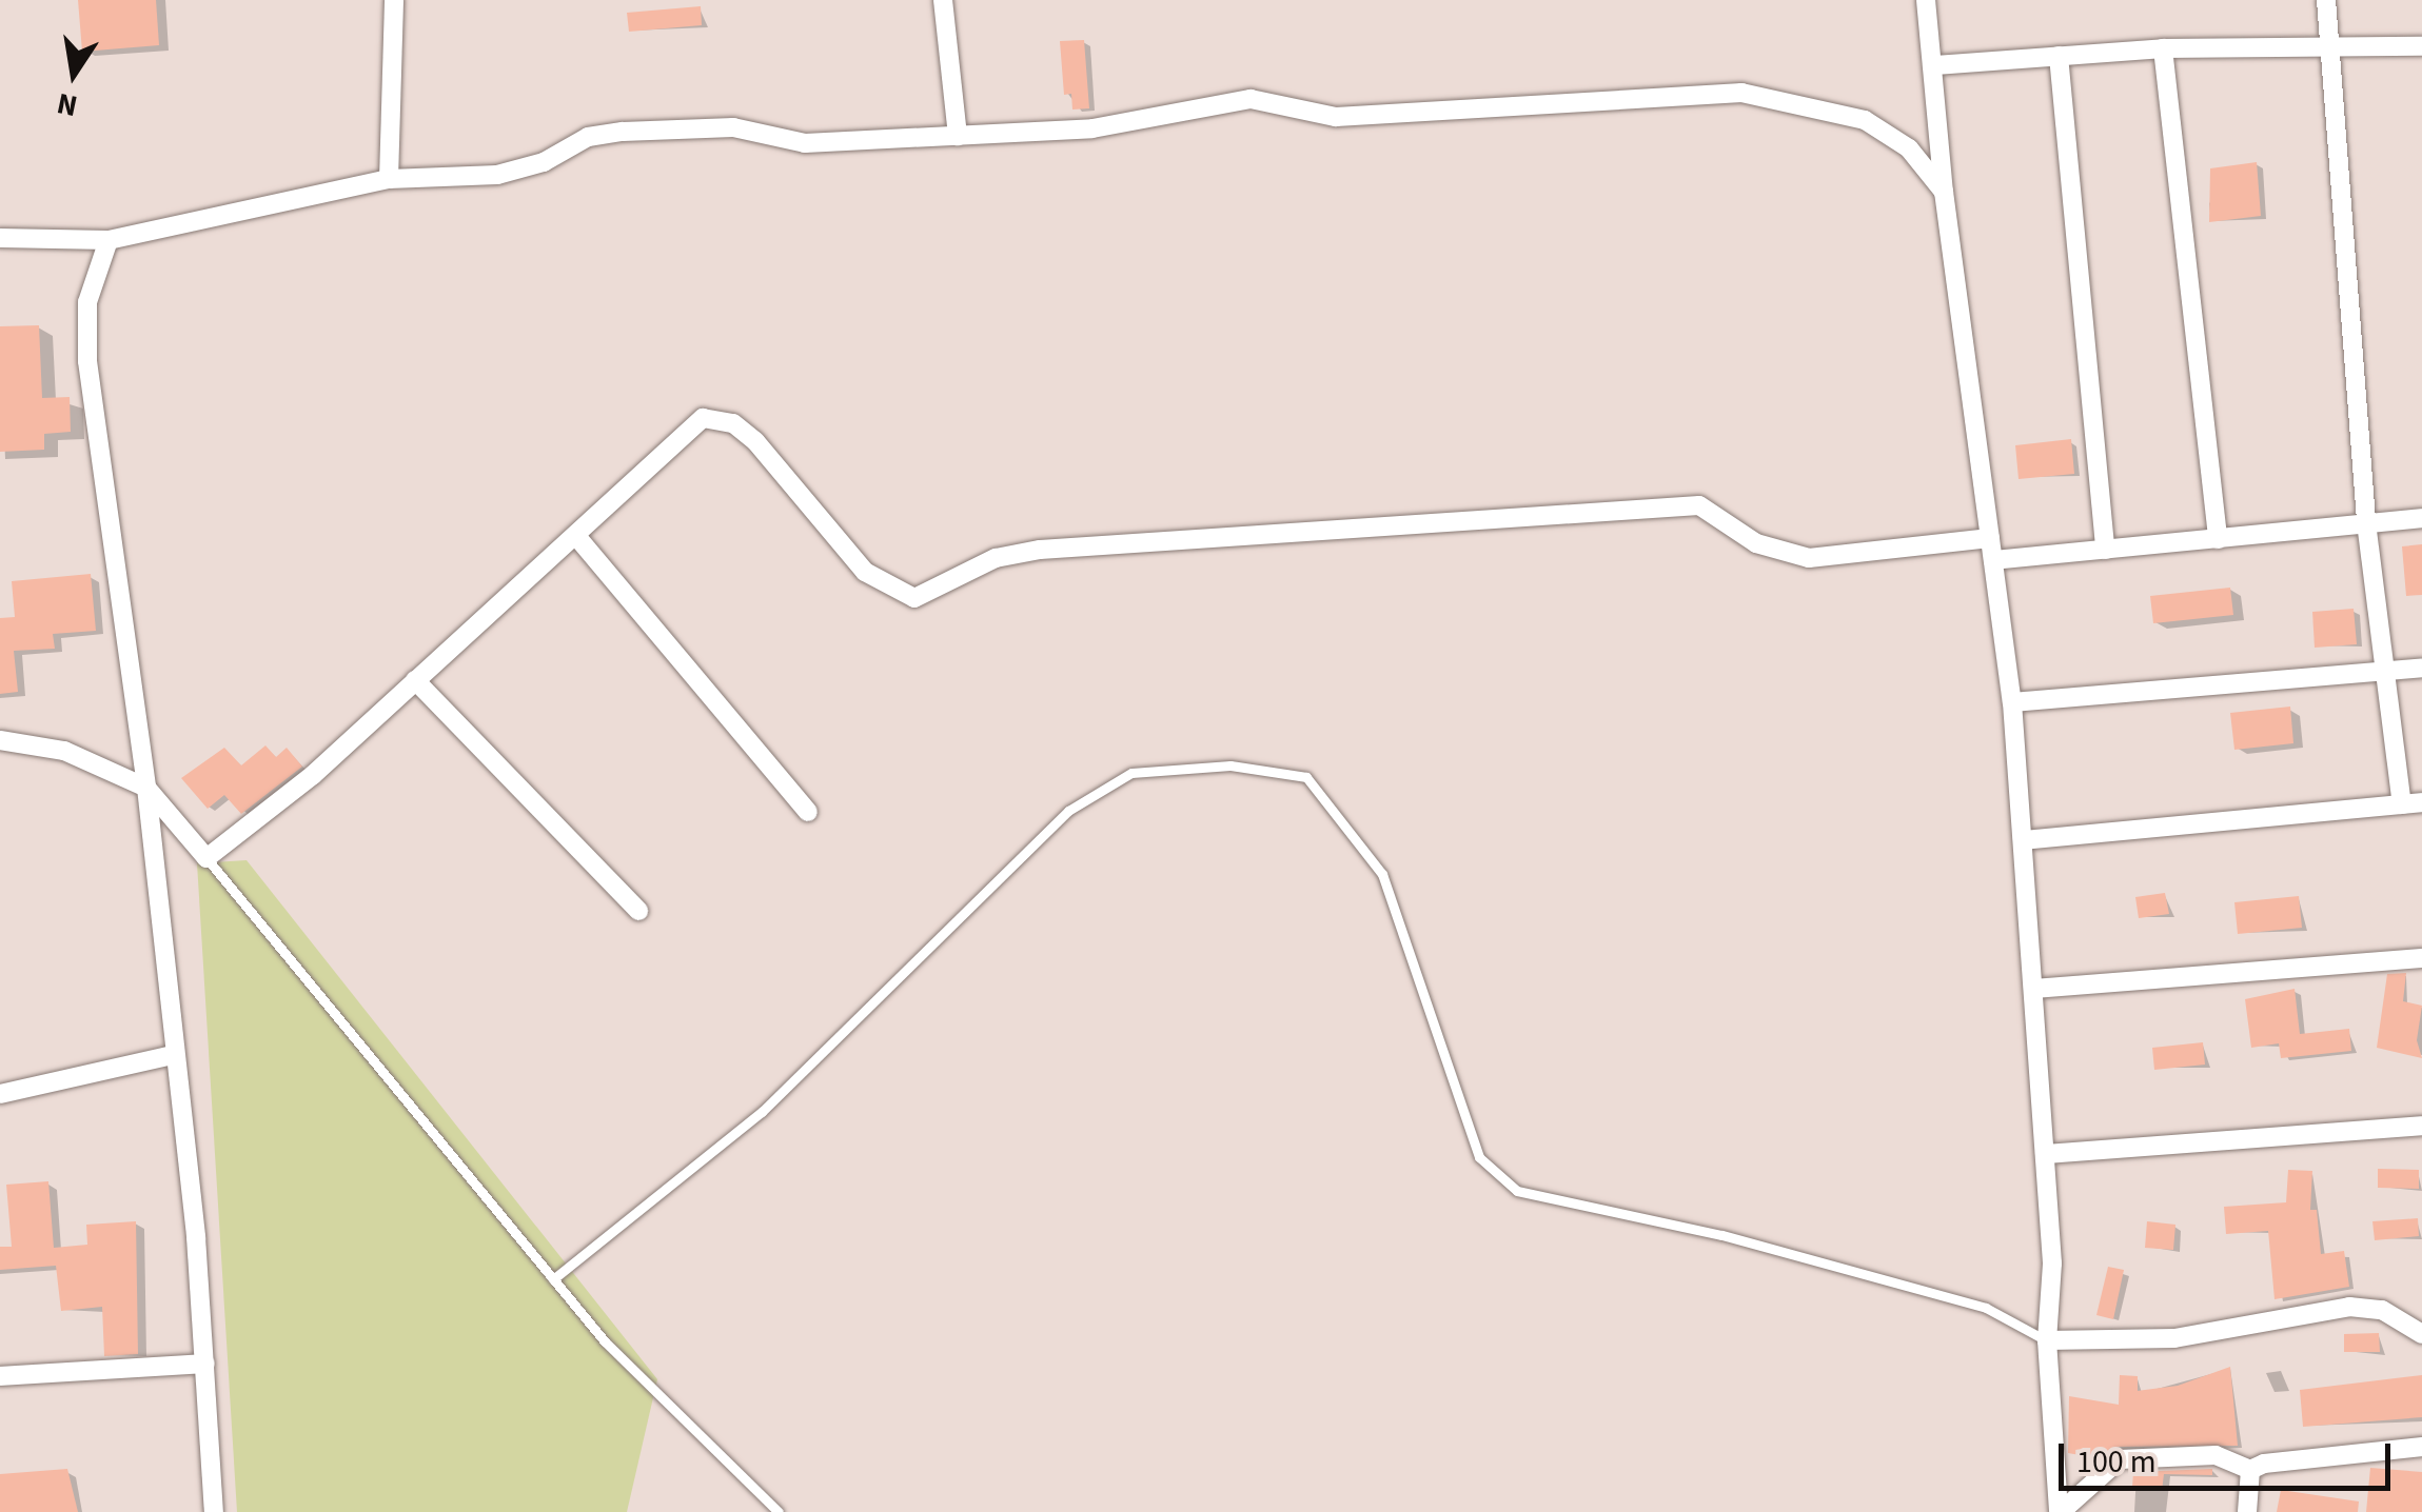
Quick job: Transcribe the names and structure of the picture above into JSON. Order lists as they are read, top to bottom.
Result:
{
  "scale_bar": "100 m",
  "north": "bottom"
}
